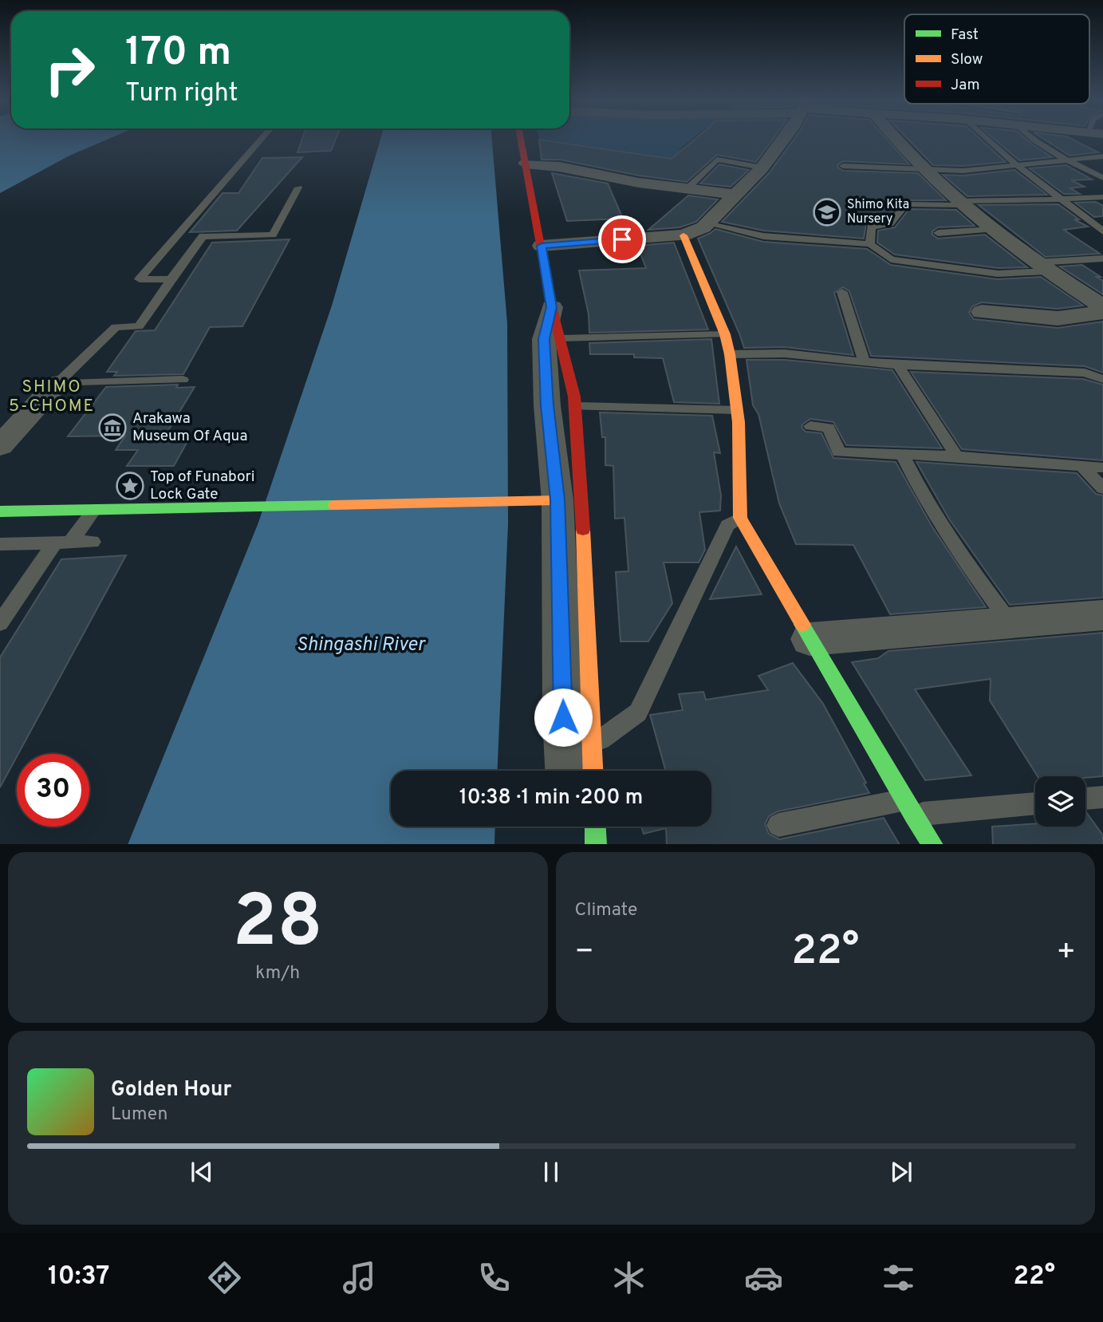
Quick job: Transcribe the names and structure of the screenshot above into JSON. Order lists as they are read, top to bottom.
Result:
{
  "districts": ["SHIMO 5-CHOME"],
  "water": ["Shingashi River"],
  "places": {
    "school or university": ["Shimo Kita Nursery"],
    "museum": ["Arakawa Museum Of Aqua"],
    "place": ["Top of Funabori Lock Gate"]
  },
  "legend": ["Fast", "Slow", "Jam"],
  "page": {
    "turn": ["170 m", "Turn right"],
    "limit": "30",
    "trip": "10:38 · 1 min · 200 m",
    "tile": [
      ["28", "km/h"],
      "Climate"
    ],
    "heat": ["−", "22°", "+"],
    "song": ["Golden Hour", "Lumen"],
    "tabs": ["10:37", "22°"]
  }
}
